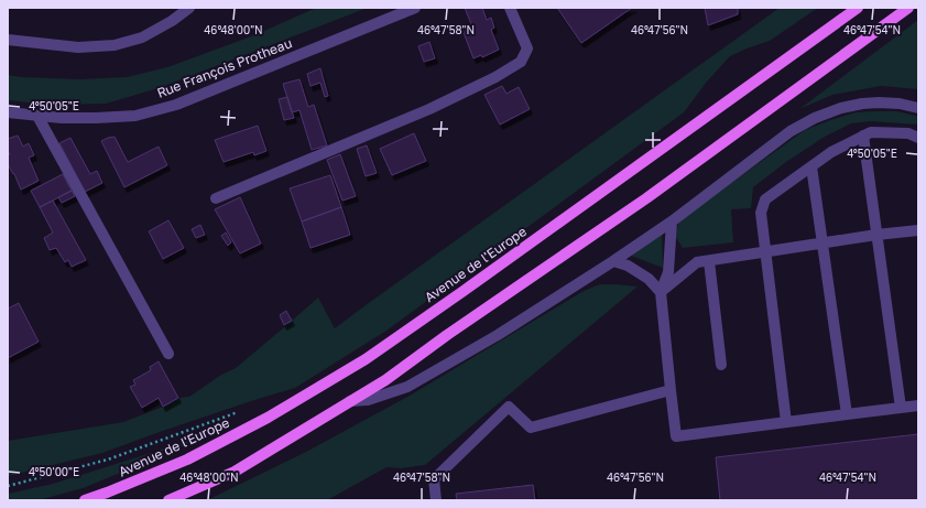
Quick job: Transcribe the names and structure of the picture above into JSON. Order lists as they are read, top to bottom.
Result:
{
  "streets": {
    "main road": ["Avenue de l'Europe"],
    "street": ["Rue François Protheau"]
  },
  "coordinates": [
    "46°48'00\"N",
    "46°47'58\"N",
    "46°47'56\"N",
    "46°47'54\"N",
    "4°50'05\"E",
    "4°50'00\"E"
  ]
}
